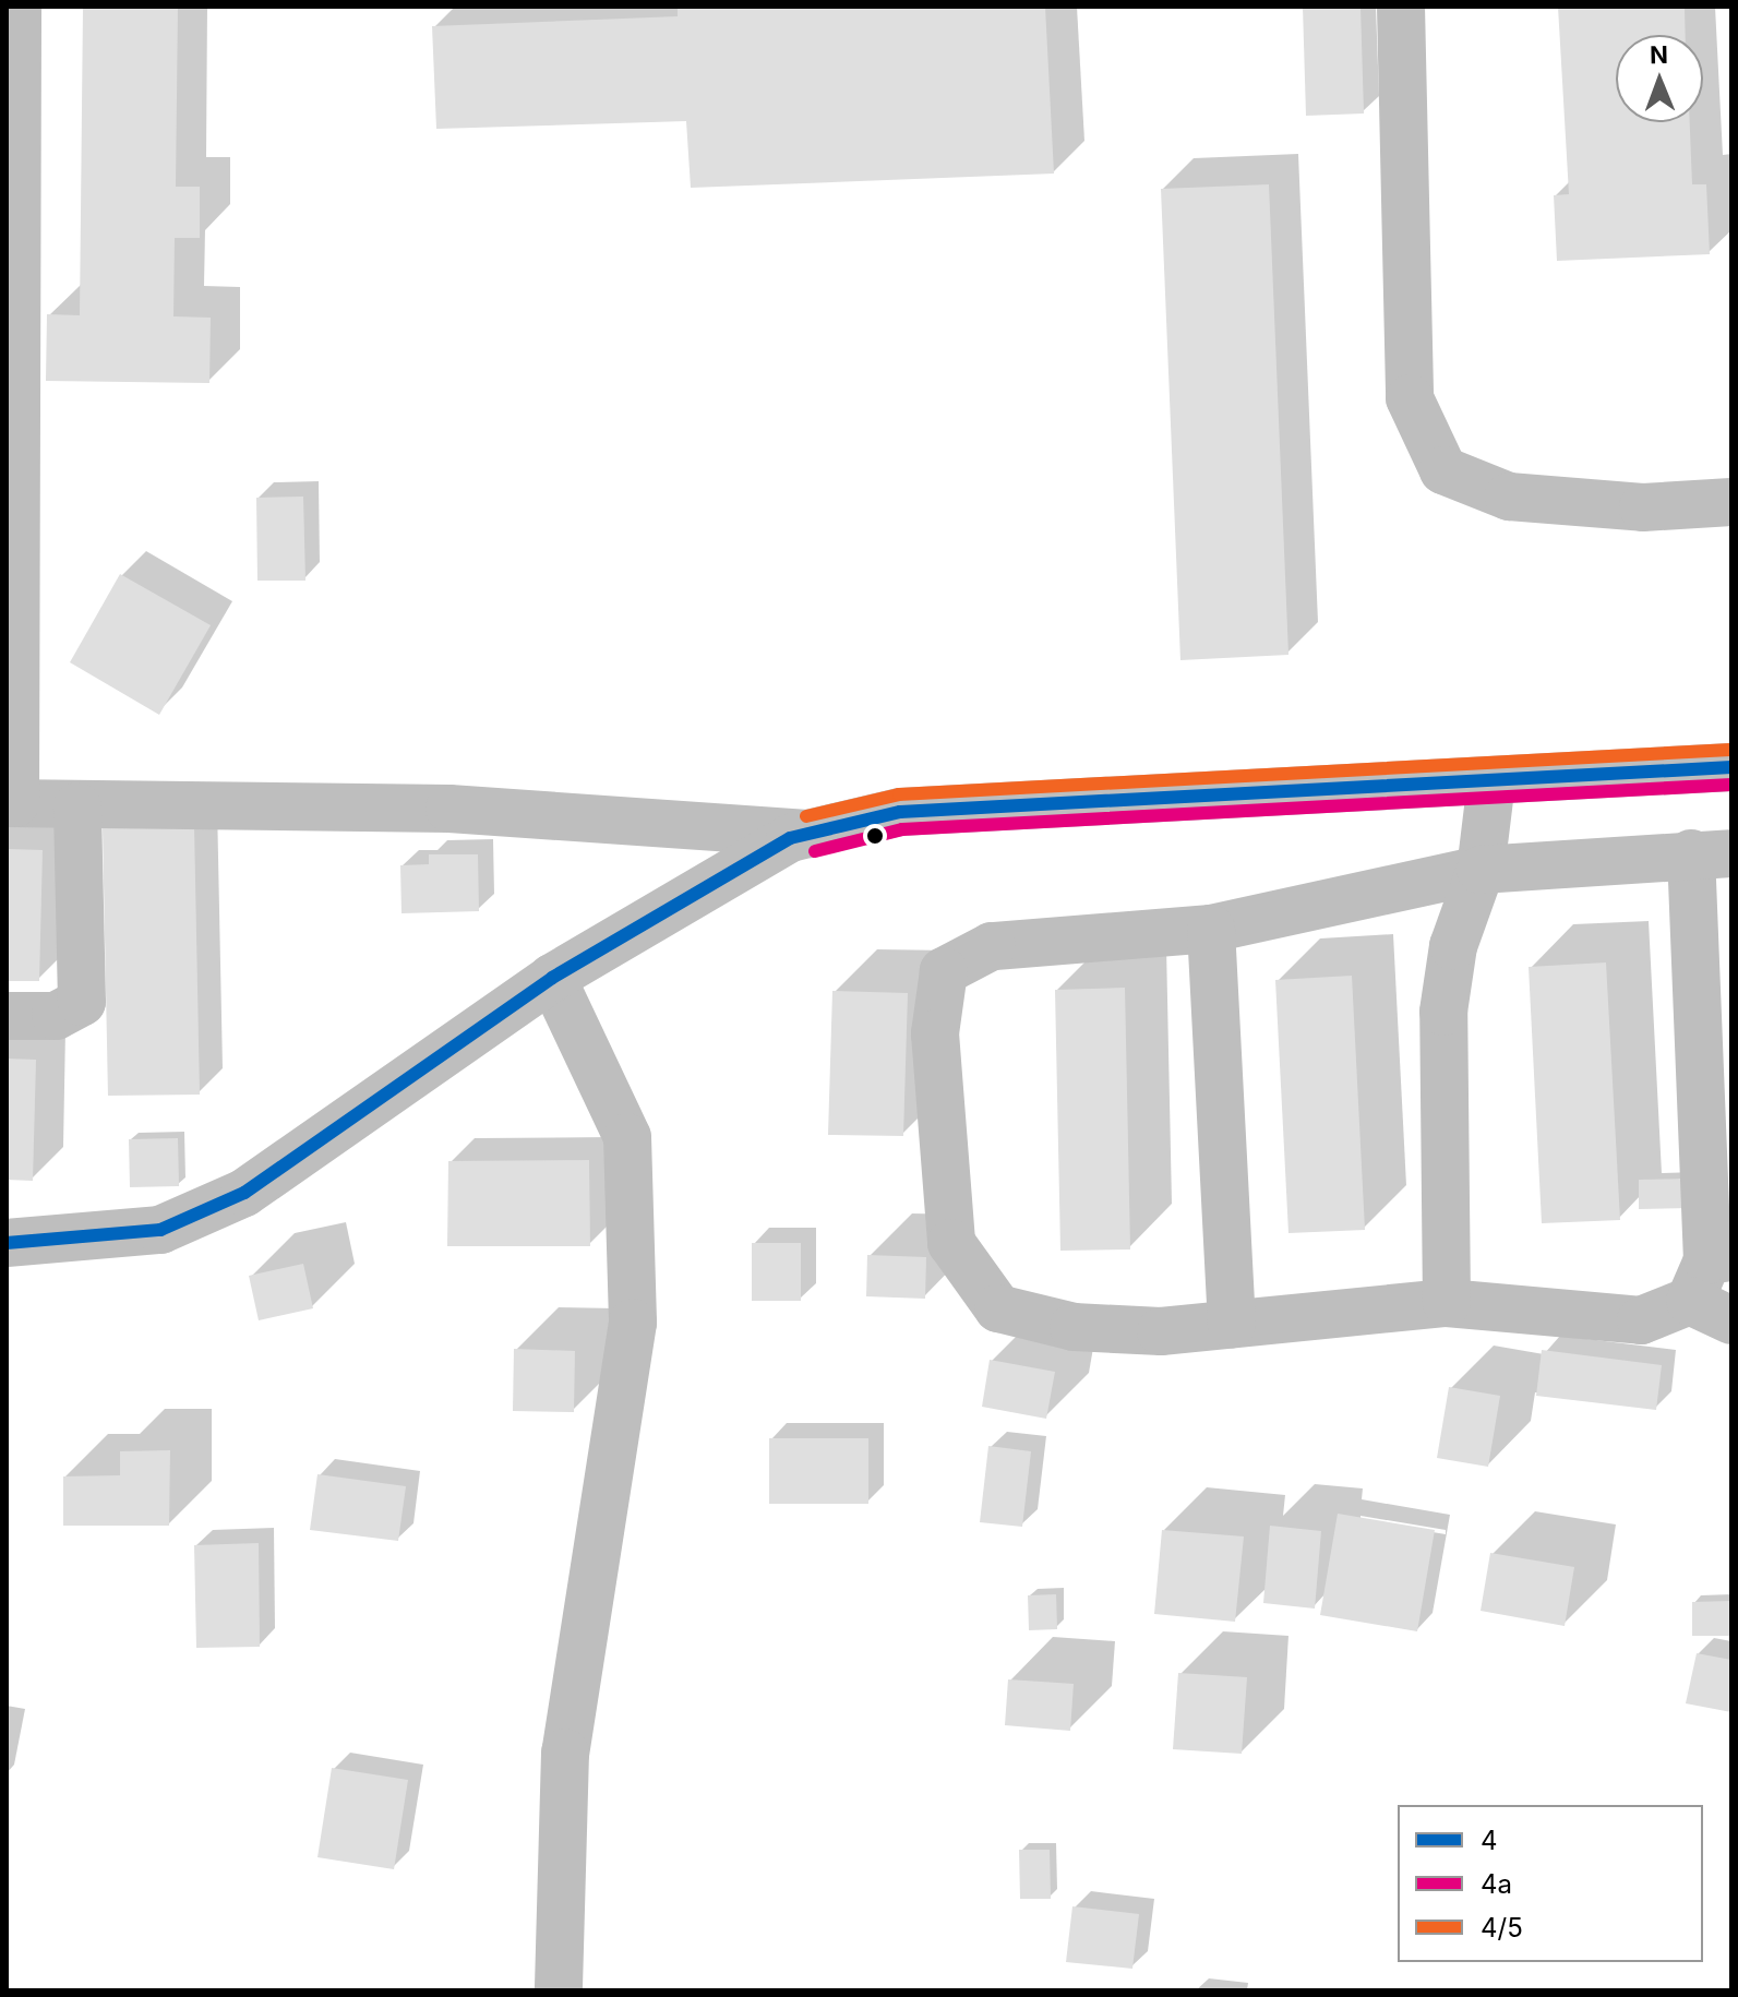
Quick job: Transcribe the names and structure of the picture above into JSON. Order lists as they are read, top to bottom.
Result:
{
  "lines": ["transit line 4/5", "transit line 4", "transit line 4а"],
  "legend": ["4", "4а", "4/5"],
  "north": "top"
}
